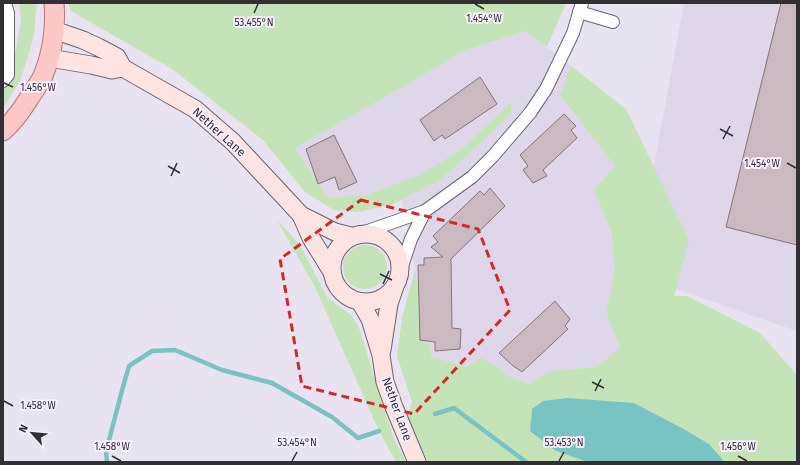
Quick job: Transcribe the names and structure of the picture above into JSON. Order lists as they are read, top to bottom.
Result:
{
  "streets": {
    "main road": ["Nether Lane"]
  },
  "north": "top left",
  "coordinates": [
    "1.454°W",
    "53.455°N",
    "1.456°W",
    "1.458°W",
    "53.454°N",
    "53.453°N"
  ]
}
